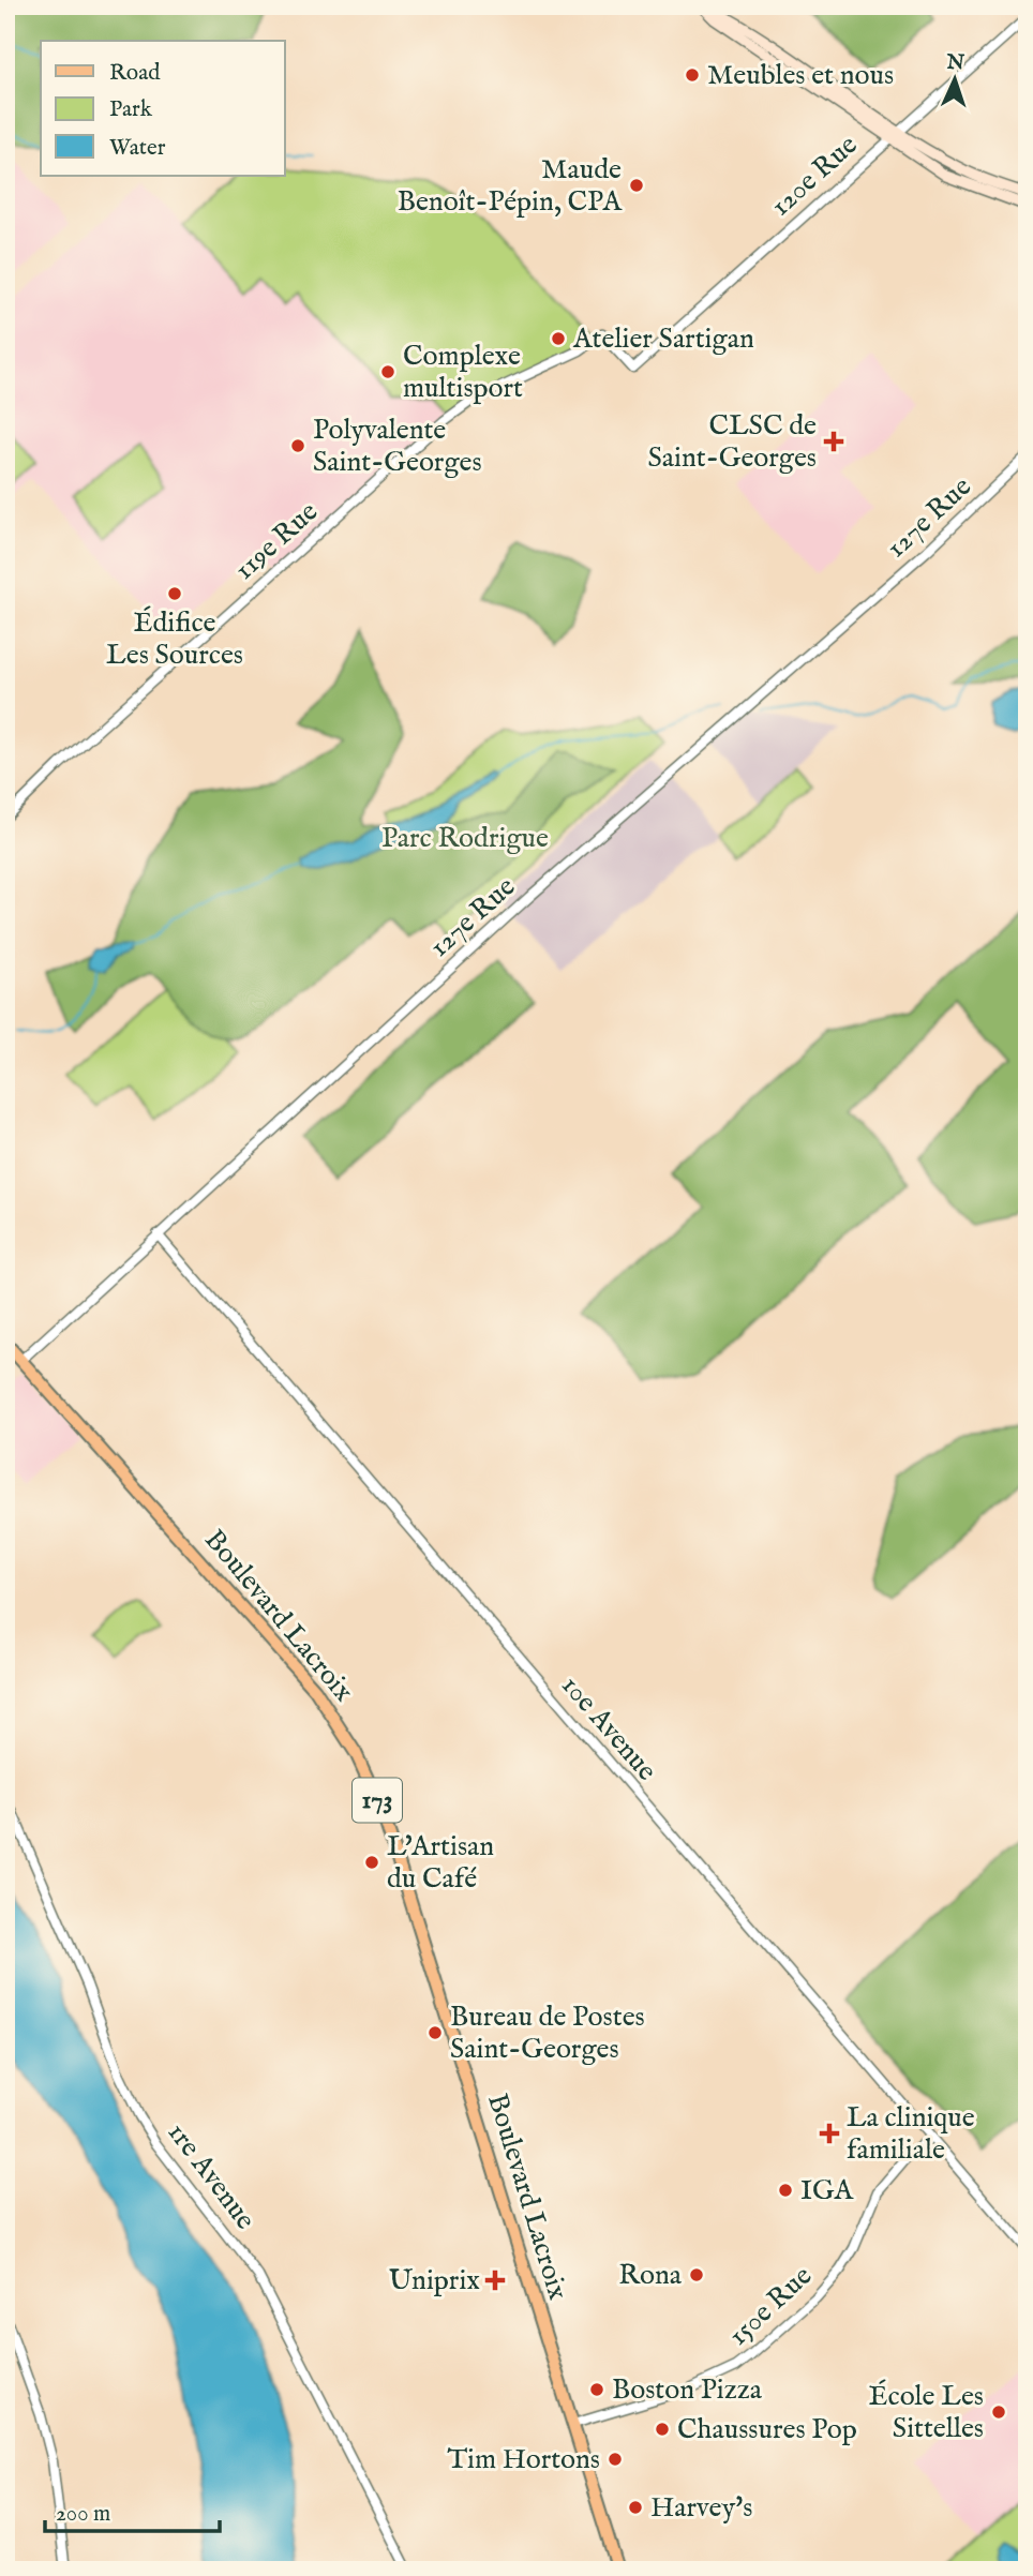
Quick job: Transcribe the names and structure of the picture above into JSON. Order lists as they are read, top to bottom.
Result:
{
  "streets": {
    "main road": ["Boulevard Lacroix", "173"],
    "street": [
      "120e Rue",
      "127e Rue",
      "119e Rue",
      "10e Avenue",
      "1re Avenue",
      "150e Rue"
    ]
  },
  "crossings": [
    ["120e Rue", "119e Rue"],
    ["127e Rue", "Boulevard Lacroix"],
    ["127e Rue", "10e Avenue"],
    ["Boulevard Lacroix", "150e Rue"],
    ["10e Avenue", "150e Rue"]
  ],
  "parks": ["Parc Rodrigue"],
  "places": {
    "other": [
      "Meubles et nous",
      "Maude Benoît-Pépin, CPA",
      "Atelier Sartigan",
      "Complexe multisport",
      "Polyvalente Saint-Georges",
      "Édifice Les Sources",
      "L'Artisan du Café",
      "Bureau de Postes Saint-Georges",
      "IGA",
      "Rona",
      "Boston Pizza",
      "École Les Sittelles",
      "Chaussures Pop",
      "Tim Hortons",
      "Harvey's"
    ],
    "health": ["CLSC de Saint-Georges", "La clinique familiale", "Uniprix"]
  },
  "legend": ["Road", "Park", "Water"],
  "scale_bar": "200 m",
  "north": "top"
}
